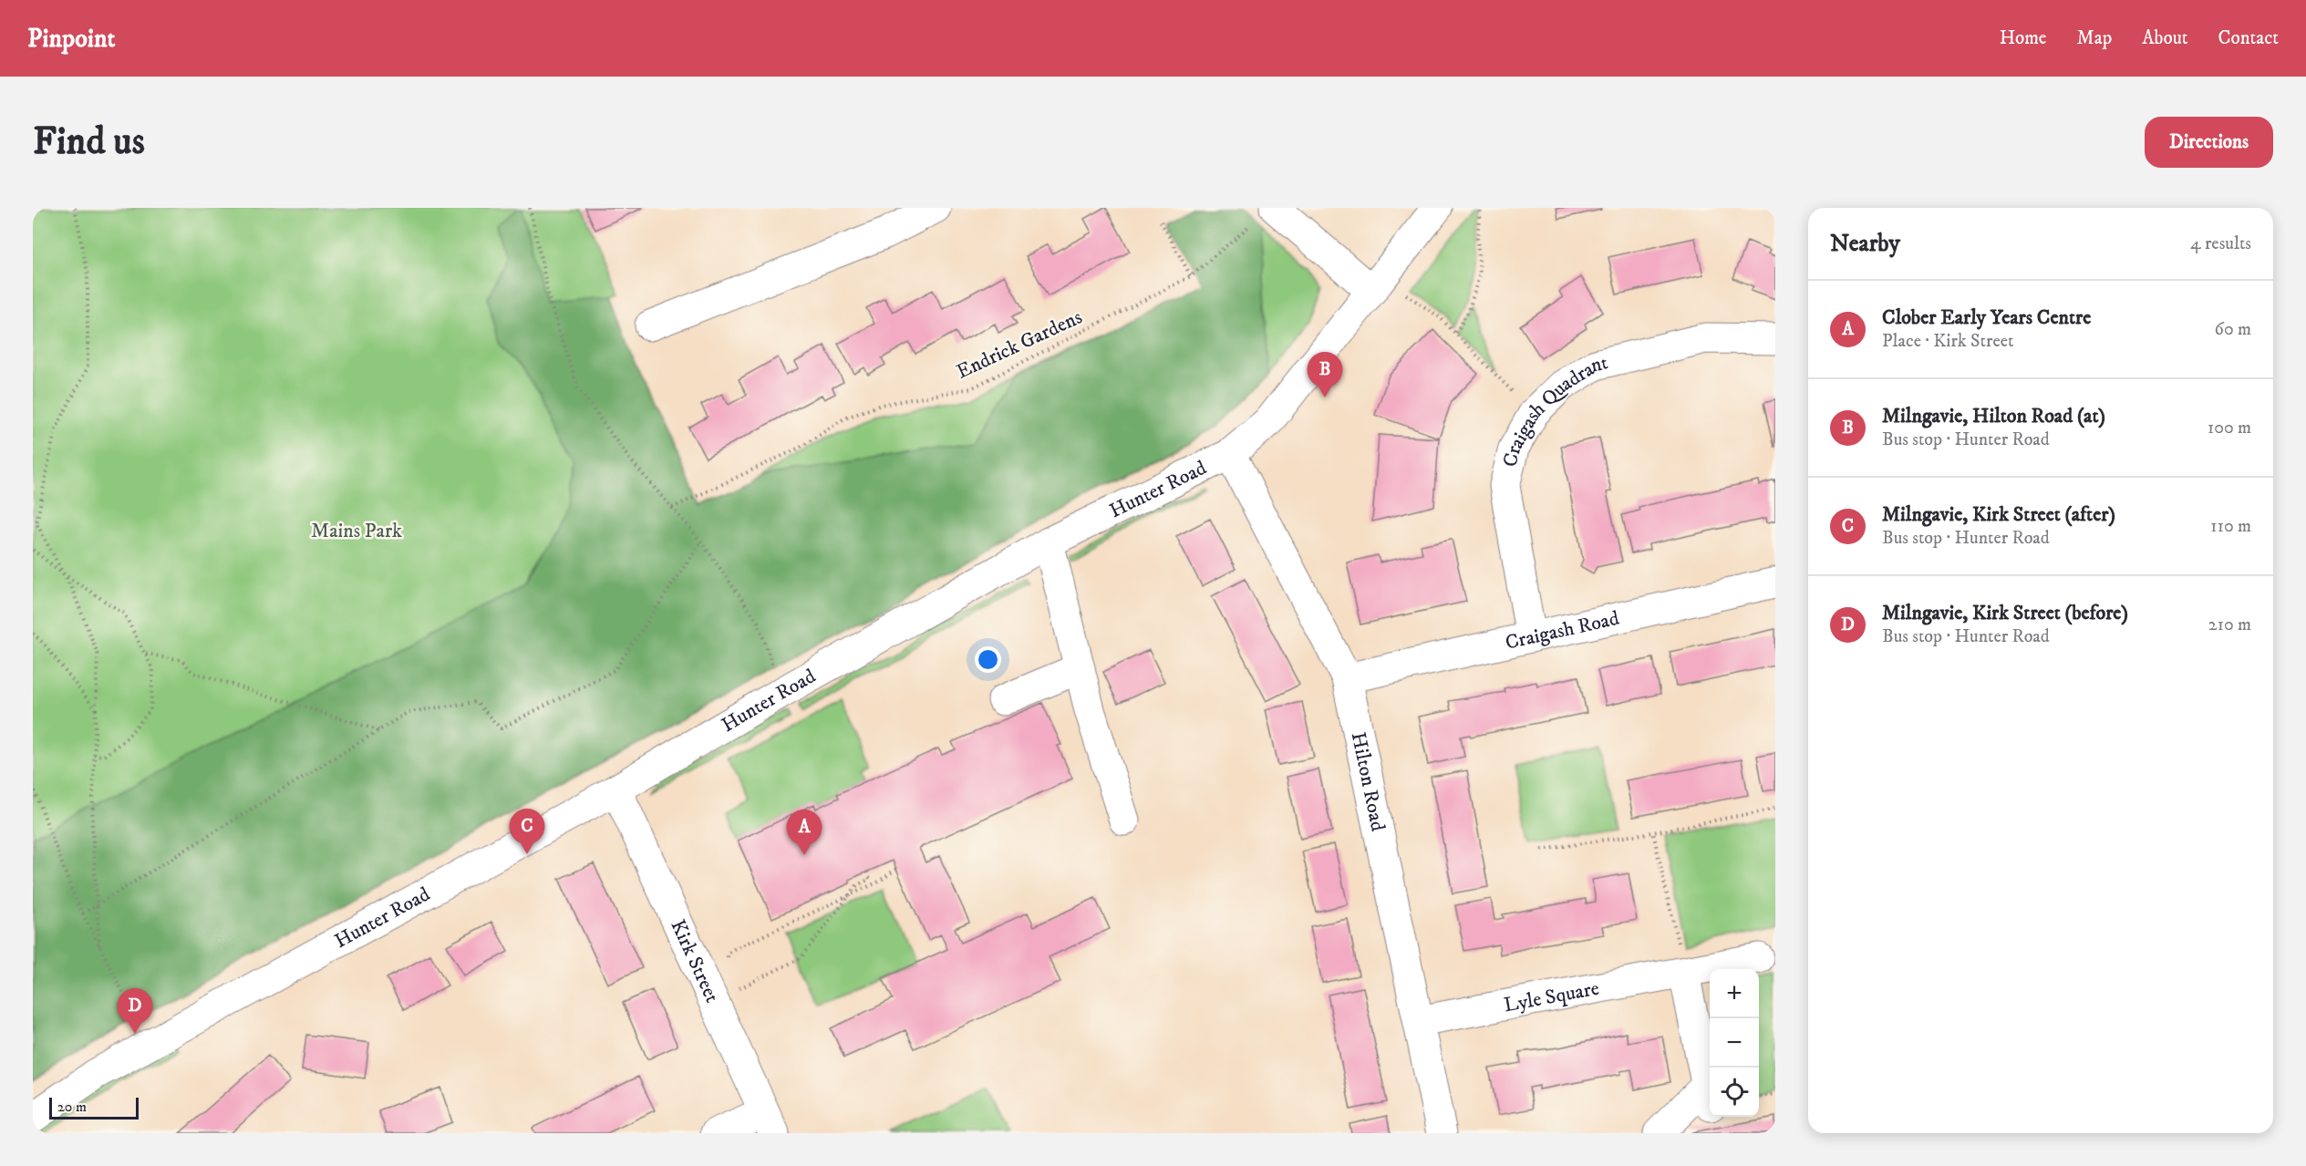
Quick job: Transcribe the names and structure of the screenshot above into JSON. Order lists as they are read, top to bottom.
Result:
{
  "streets": {
    "street": [
      "Craigash Quadrant",
      "Hunter Road",
      "Craigash Road",
      "Hilton Road",
      "Kirk Street",
      "Lyle Square"
    ],
    "path": ["Endrick Gardens"]
  },
  "crossings": [
    ["Craigash Quadrant", "Craigash Road"],
    ["Hunter Road", "Hilton Road"],
    ["Hunter Road", "Kirk Street"],
    ["Craigash Road", "Hilton Road"],
    ["Hilton Road", "Lyle Square"]
  ],
  "parks": ["Mains Park"],
  "scale_bar": "20 m",
  "page": {
    "header": "Pinpoint",
    "nav": [
      "Home",
      "Map",
      "About",
      "Contact"
    ],
    "buttons": "Directions",
    "title": "Find us",
    "heading": ["Nearby", "4 results"],
    "list": [
      {
        "mark": "A",
        "name": "Clober Early Years Centre",
        "note": "Place · Kirk Street",
        "value": "60 m"
      },
      {
        "mark": "B",
        "name": "Milngavie, Hilton Road (at)",
        "note": "Bus stop · Hunter Road",
        "value": "100 m"
      },
      {
        "mark": "C",
        "name": "Milngavie, Kirk Street (after)",
        "note": "Bus stop · Hunter Road",
        "value": "110 m"
      },
      {
        "mark": "D",
        "name": "Milngavie, Kirk Street (before)",
        "note": "Bus stop · Hunter Road",
        "value": "210 m"
      }
    ],
    "pins": [
      "B",
      "C",
      "A",
      "D"
    ],
    "map_buttons": ["+", "−"],
    "scale": "20 m"
  }
}
